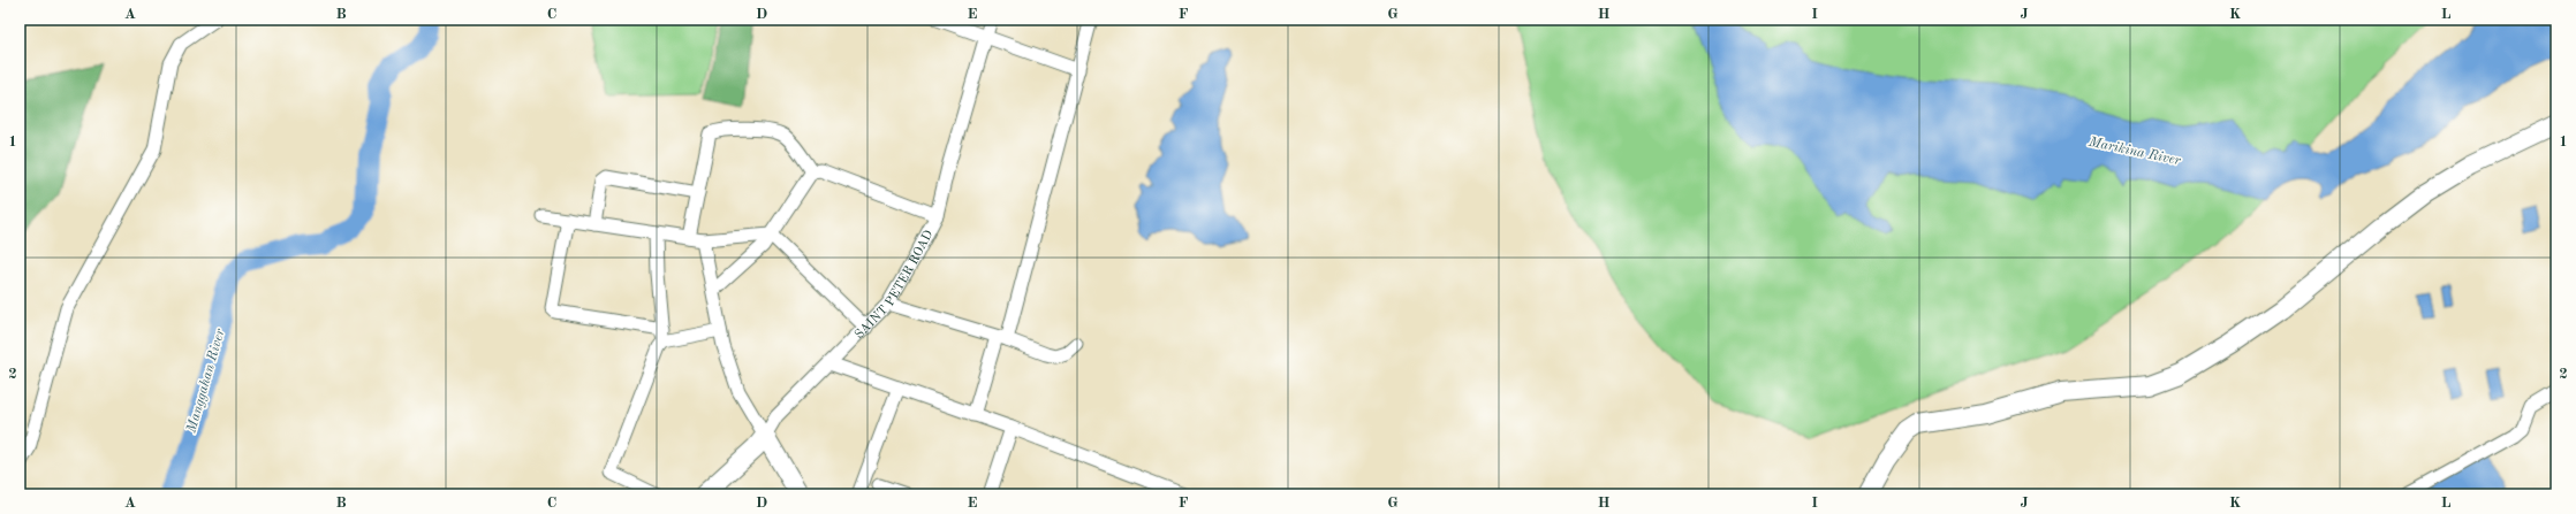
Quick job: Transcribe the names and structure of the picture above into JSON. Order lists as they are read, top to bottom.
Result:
{
  "streets": {
    "street": ["SAINT PETER ROAD"]
  },
  "water": ["Marikina River", "Manggahan River"],
  "grid": {
    "columns": [
      "A",
      "B",
      "C",
      "D",
      "E",
      "F",
      "G",
      "H",
      "I",
      "J",
      "K",
      "L"
    ],
    "rows": ["1", "2"]
  }
}
